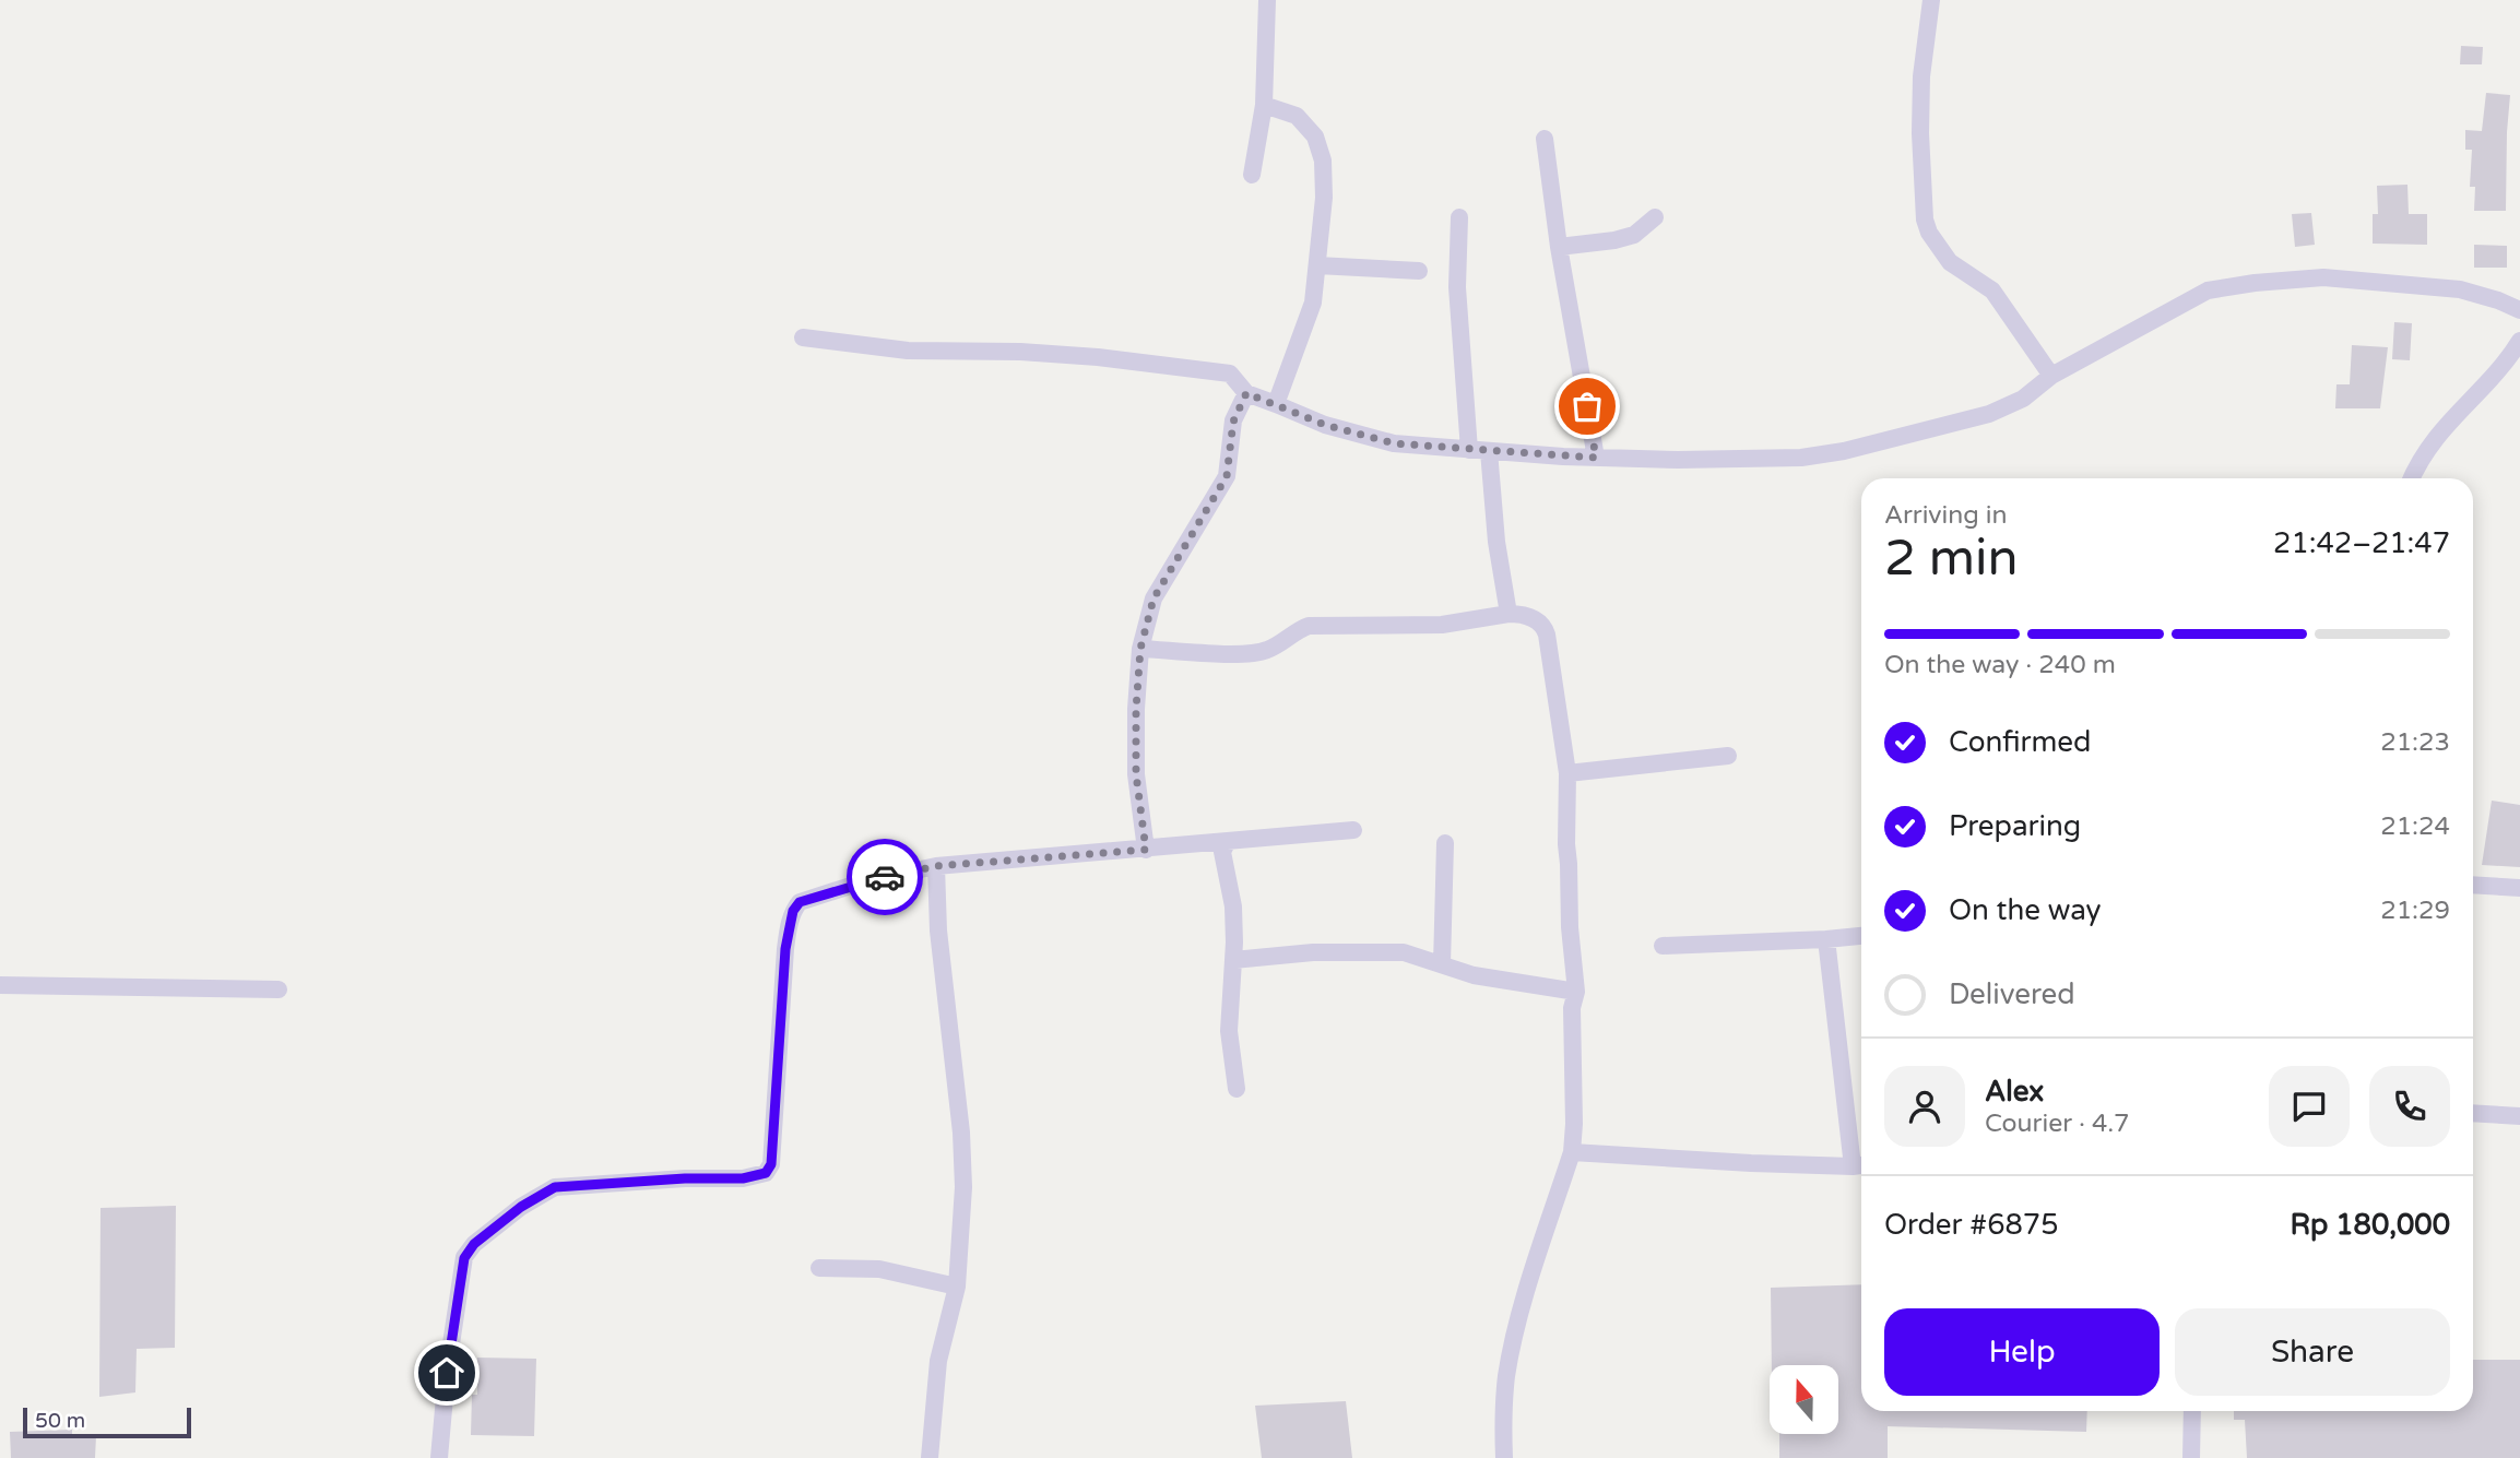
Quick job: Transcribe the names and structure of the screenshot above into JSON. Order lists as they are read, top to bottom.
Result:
{
  "scale_bar": "50 m",
  "north": "top",
  "page": {
    "heading": ["2 min", "Arriving in", "21:42–21:47"],
    "panel": [
      "Alex",
      "Courier · 4.7",
      "Order #6875",
      "Rp 180,000"
    ],
    "bar": "On the way · 240 m",
    "list": [
      ["Confirmed", "21:23"],
      ["Preparing", "21:24"],
      ["On the way", "21:29"],
      "Delivered"
    ],
    "buttons": ["Help", "Share"],
    "scale": "50 m"
  }
}
